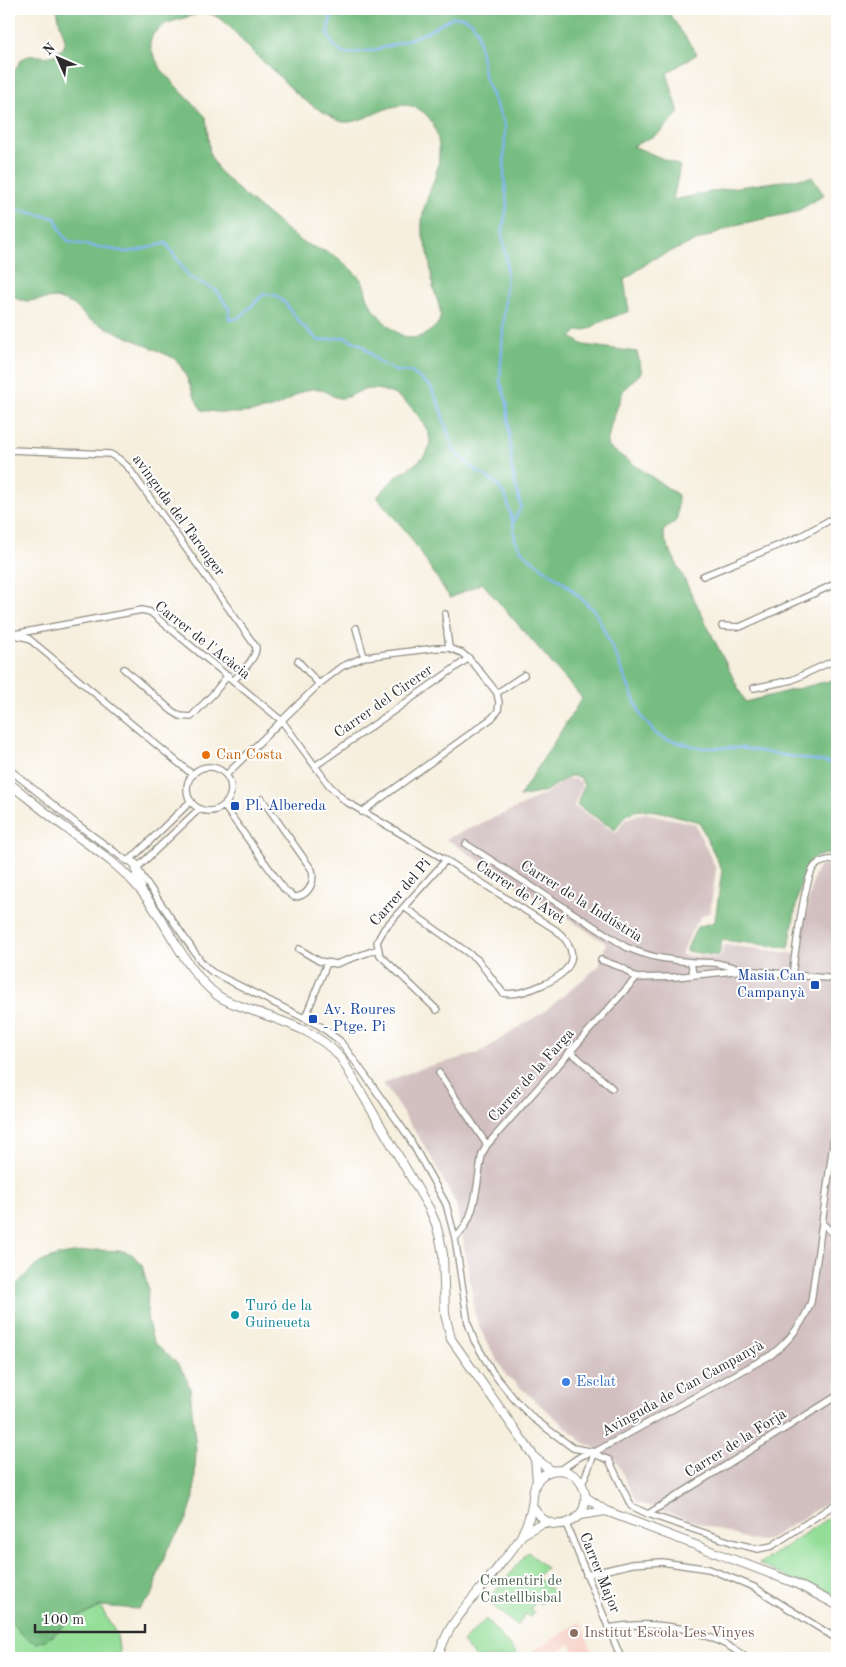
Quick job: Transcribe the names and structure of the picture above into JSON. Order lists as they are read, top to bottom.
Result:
{
  "streets": {
    "street": [
      "avinguda del Taronger",
      "Carrer de l'Acàcia",
      "Carrer del Cirerer",
      "Carrer del Pi",
      "Carrer de l'Avet",
      "Carrer de la Indústria",
      "Carrer de la Farga",
      "Avinguda de Can Campanyà",
      "Carrer de la Forja",
      "Carrer Major"
    ]
  },
  "crossings": [
    ["avinguda del Taronger", "Carrer de l'Acàcia"],
    ["Carrer de l'Acàcia", "Carrer de l'Avet"],
    ["Carrer del Cirerer", "Carrer de l'Avet"],
    ["Carrer del Pi", "Carrer de l'Avet"],
    ["Carrer de la Indústria", "Carrer de la Farga"],
    ["Avinguda de Can Campanyà", "Carrer Major"]
  ],
  "parks": ["Cementiri de Castellbisbal"],
  "places": {
    "other": [
      "Can Costa",
      "Turó de la Guineueta",
      "Esclat",
      "Institut Escola Les Vinyes"
    ],
    "transit": ["Pl. Albereda", "Masia Can Campanyà", "Av. Roures - Ptge. Pi"]
  },
  "scale_bar": "100 m",
  "north": "top left"
}
